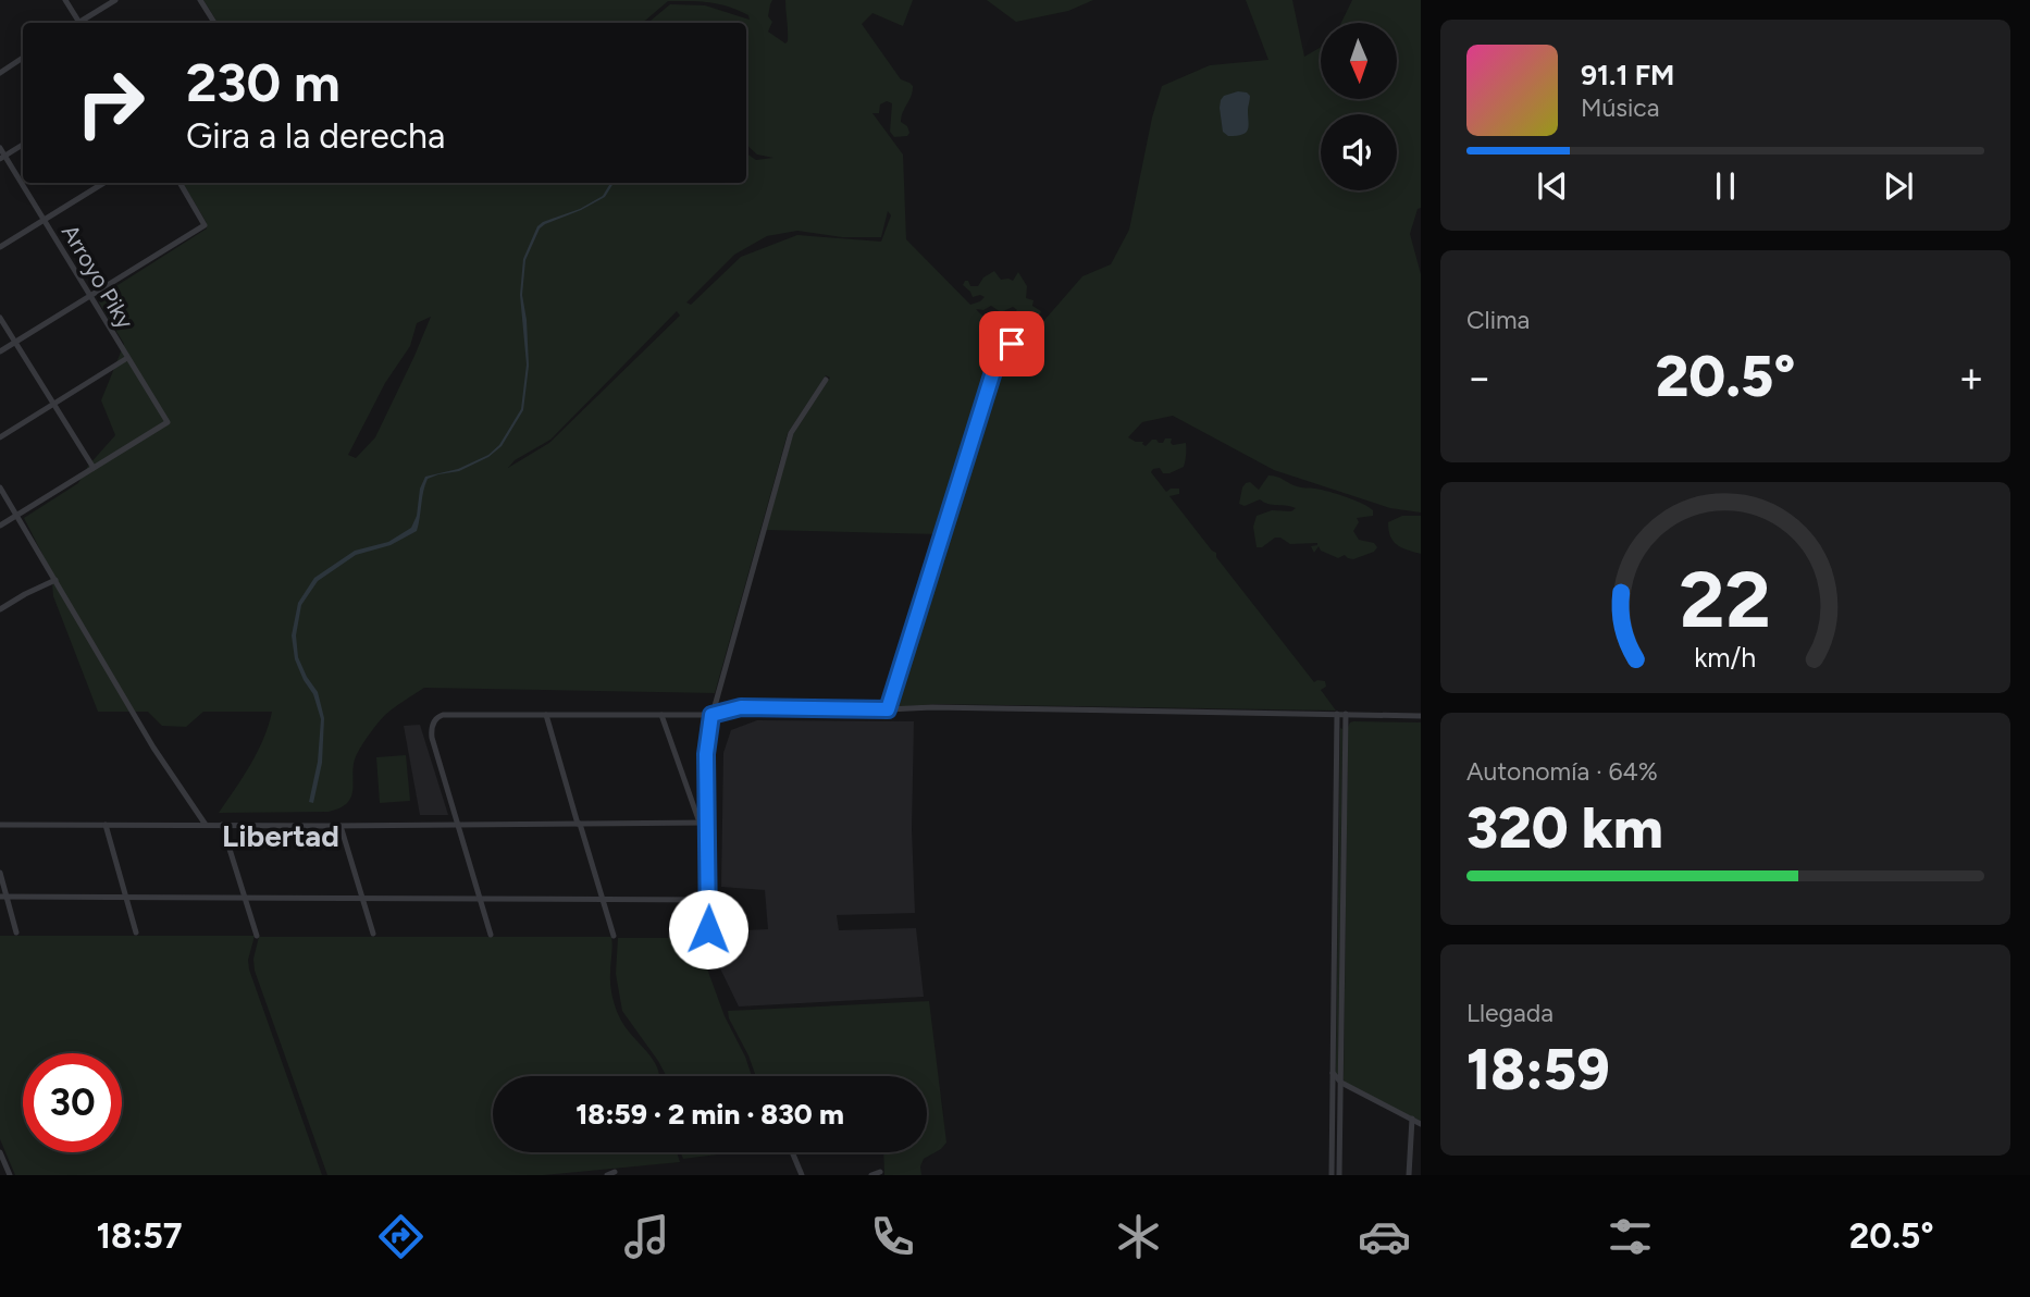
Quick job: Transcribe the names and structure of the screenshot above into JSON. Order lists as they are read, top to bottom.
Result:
{
  "streets": {
    "street": ["Arroyo Piky"]
  },
  "districts": ["Libertad"],
  "north": "bottom",
  "page": {
    "turn": ["230 m", "Gira a la derecha"],
    "song": ["91.1 FM", "Música"],
    "tile": [
      "Clima",
      ["Autonomía · 64%", "320 km"],
      ["Llegada", "18:59"]
    ],
    "heat": ["−", "20.5°", "+"],
    "limit": "30",
    "trip": "18:59 · 2 min · 830 m",
    "tabs": ["18:57", "20.5°"],
    "gauge": ["22", "km/h"]
  }
}
